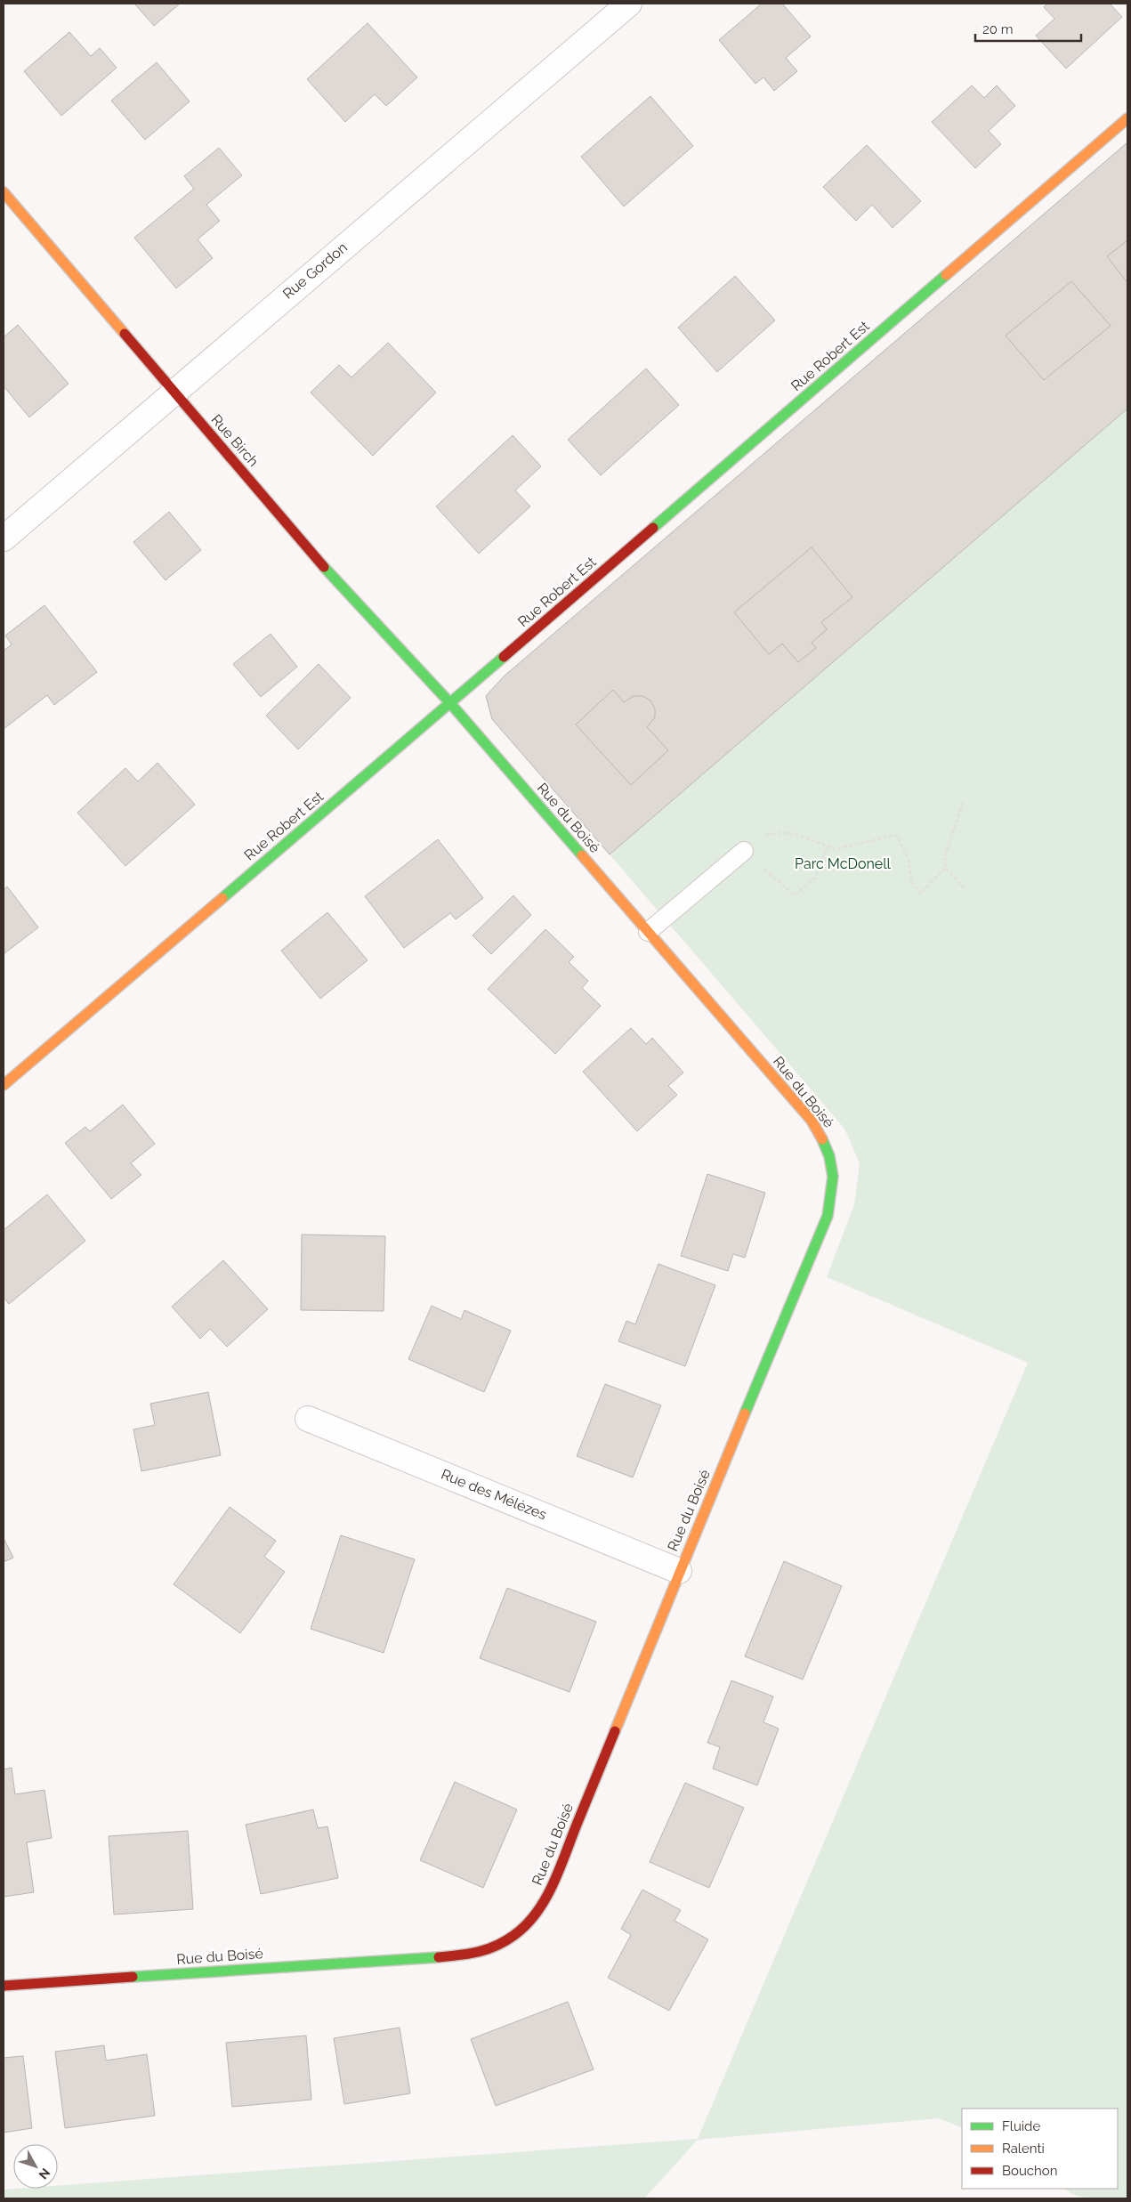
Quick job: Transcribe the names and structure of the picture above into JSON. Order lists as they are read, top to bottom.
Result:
{
  "streets": {
    "street": [
      "Rue Gordon",
      "Rue Robert Est",
      "Rue Birch",
      "Rue du Boisé",
      "Rue des Mélèzes"
    ]
  },
  "crossings": [
    ["Rue Gordon", "Rue Birch"],
    ["Rue Robert Est", "Rue Birch"],
    ["Rue Robert Est", "Rue du Boisé"],
    ["Rue Birch", "Rue du Boisé"],
    ["Rue du Boisé", "Rue des Mélèzes"]
  ],
  "parks": ["Parc McDonell"],
  "legend": ["Fluide", "Ralenti", "Bouchon"],
  "scale_bar": "20 m",
  "north": "bottom right"
}
